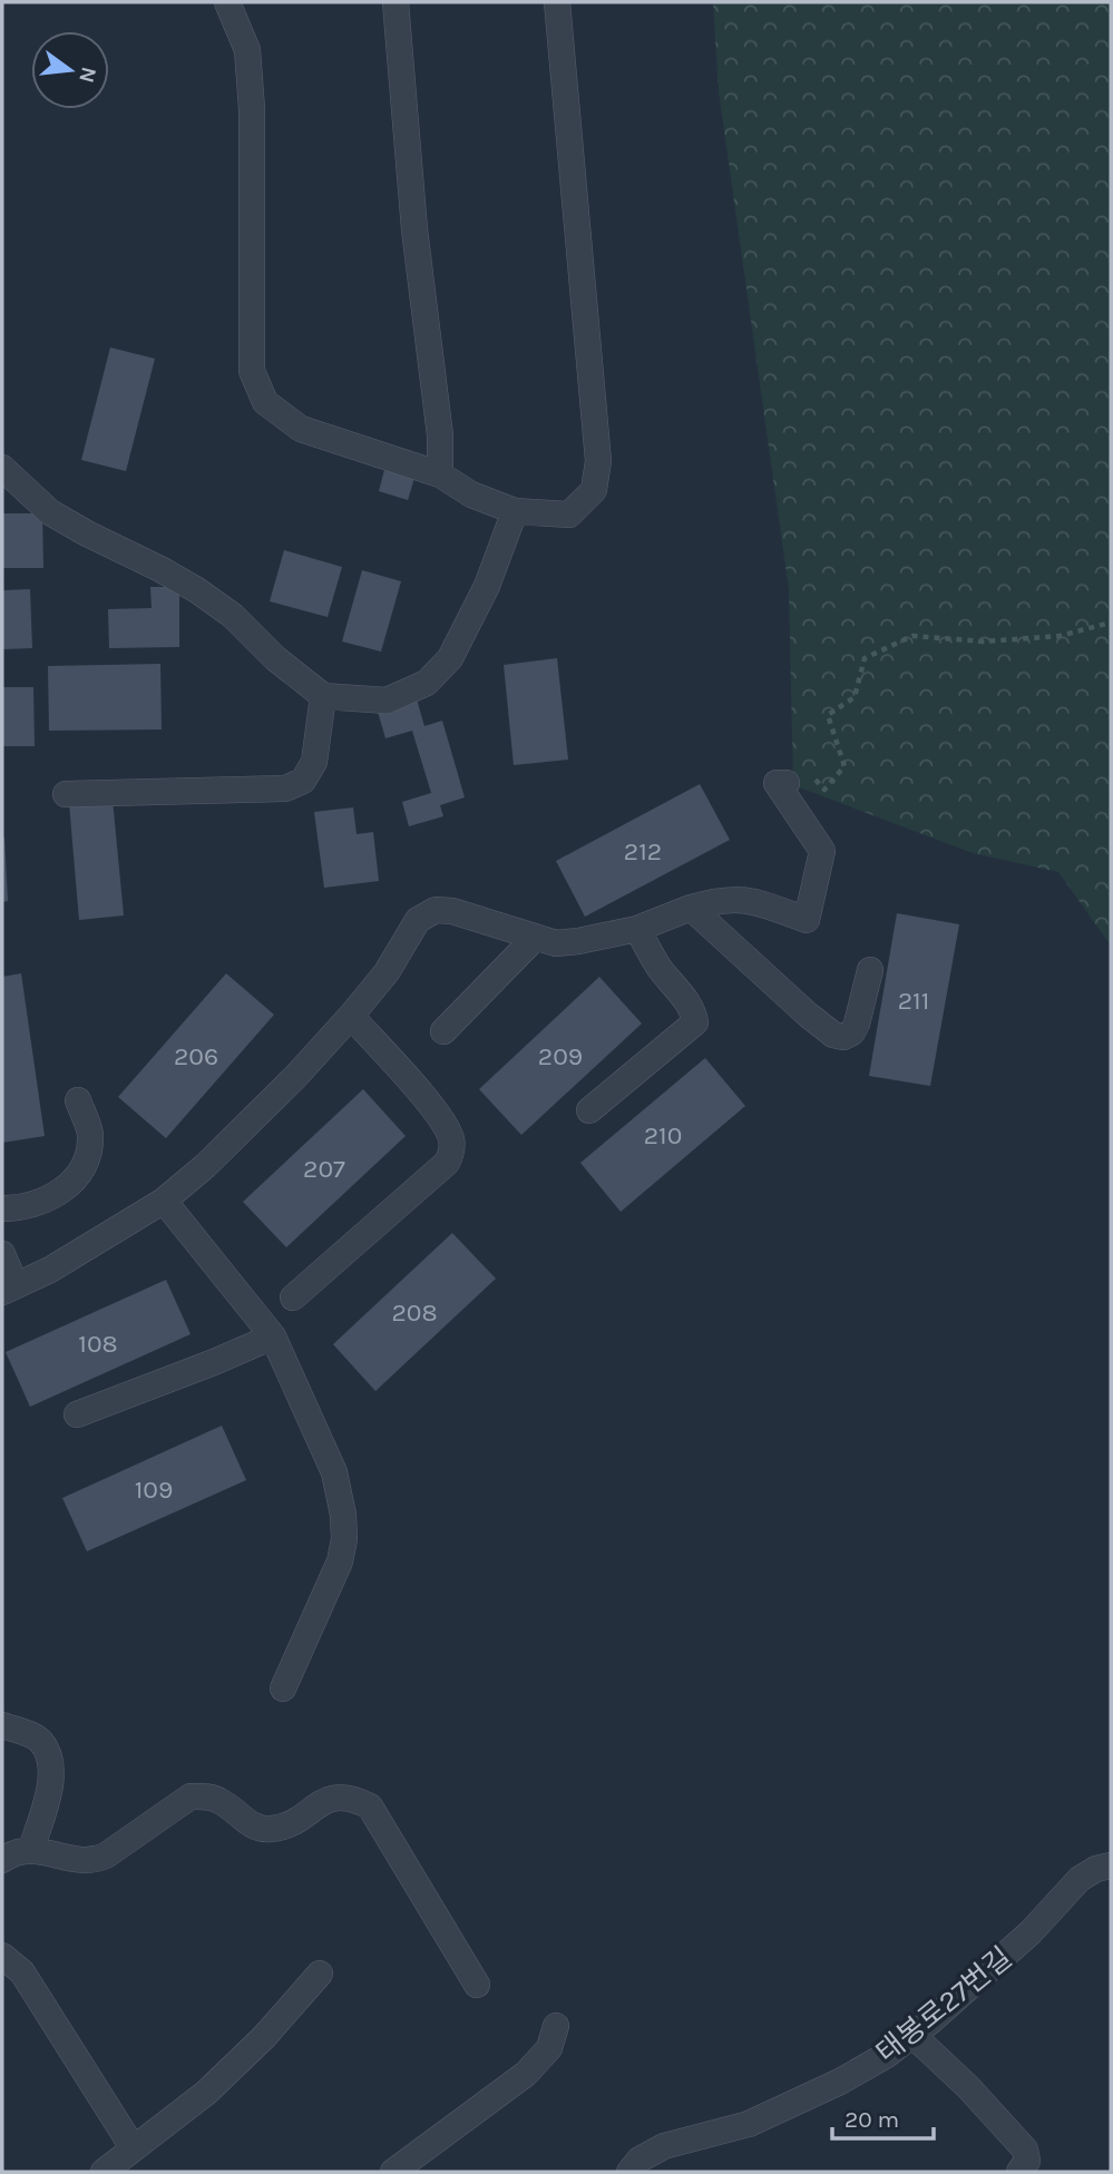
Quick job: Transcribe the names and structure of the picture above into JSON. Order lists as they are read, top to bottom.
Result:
{
  "streets": {
    "street": ["태봉로27번길"]
  },
  "house_numbers": [
    "212",
    "211",
    "206",
    "209",
    "210",
    "207",
    "208",
    "108",
    "109"
  ],
  "scale_bar": "20 m",
  "north": "right"
}
